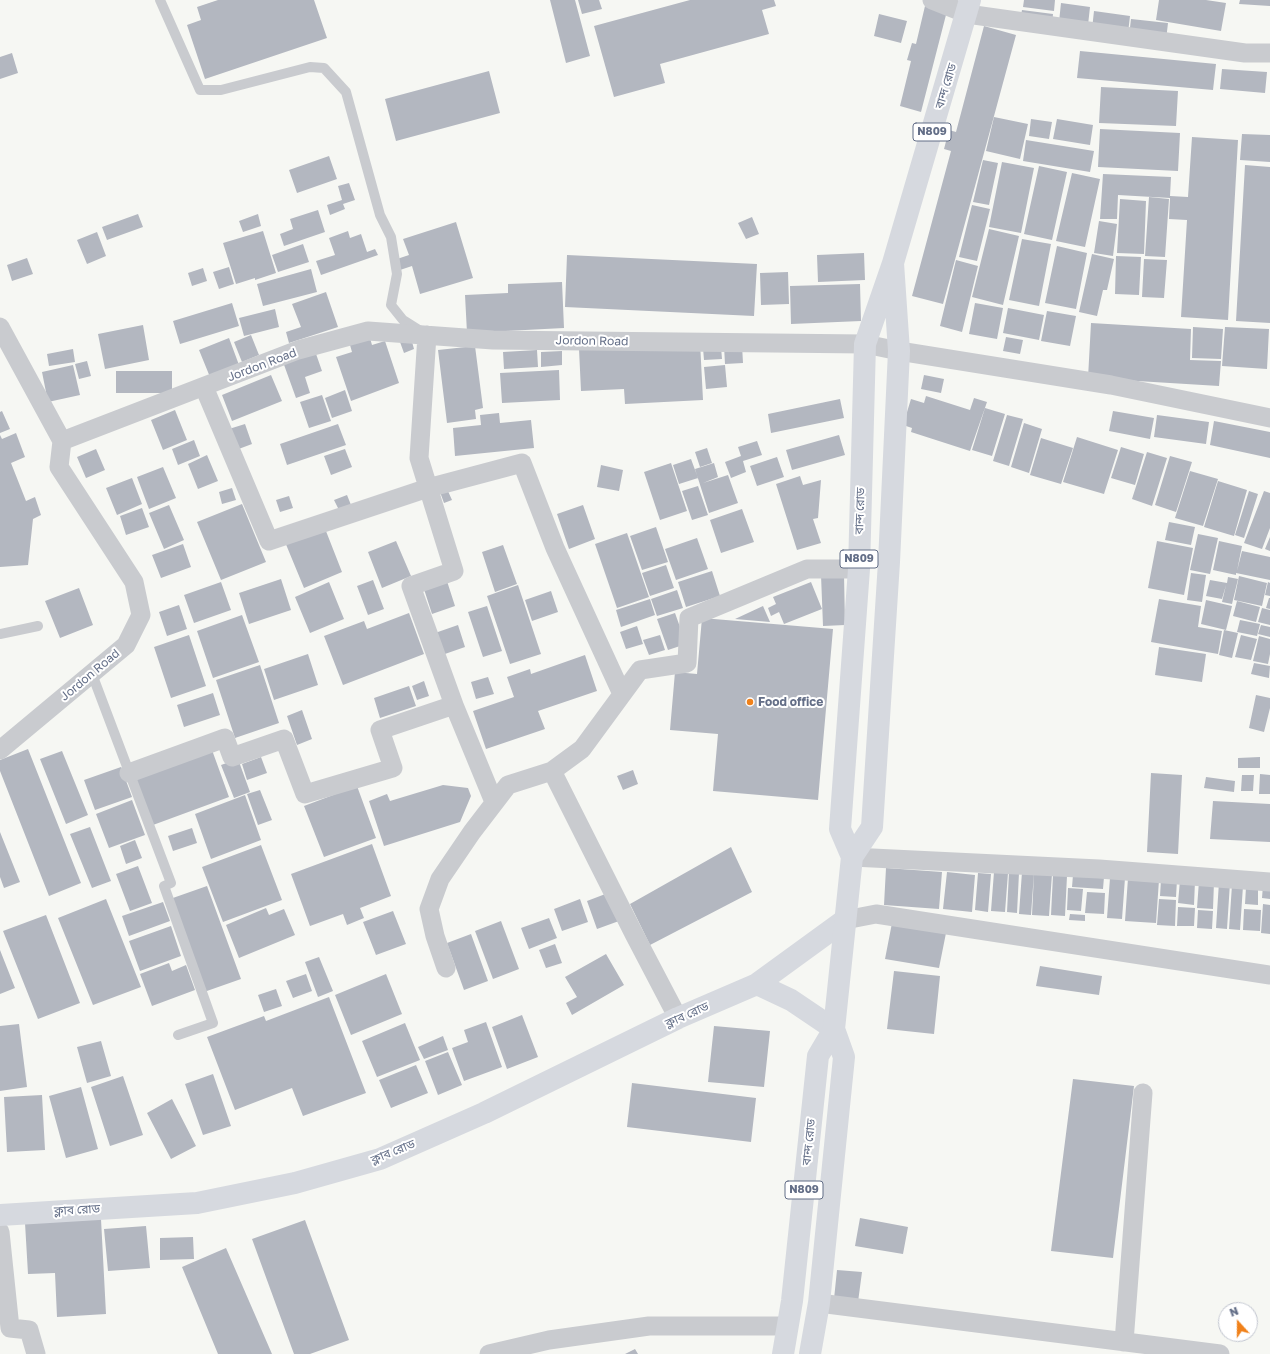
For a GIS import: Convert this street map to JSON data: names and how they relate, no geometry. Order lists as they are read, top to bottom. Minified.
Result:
{"streets":{"main road":["বান্দ রোড","N809","ক্লাব রোড"],"street":["Jordon Road"]},"crossings":[["বান্দ রোড","Jordon Road"],["বান্দ রোড","ক্লাব রোড"]],"places":["Food office"],"north":"top"}
